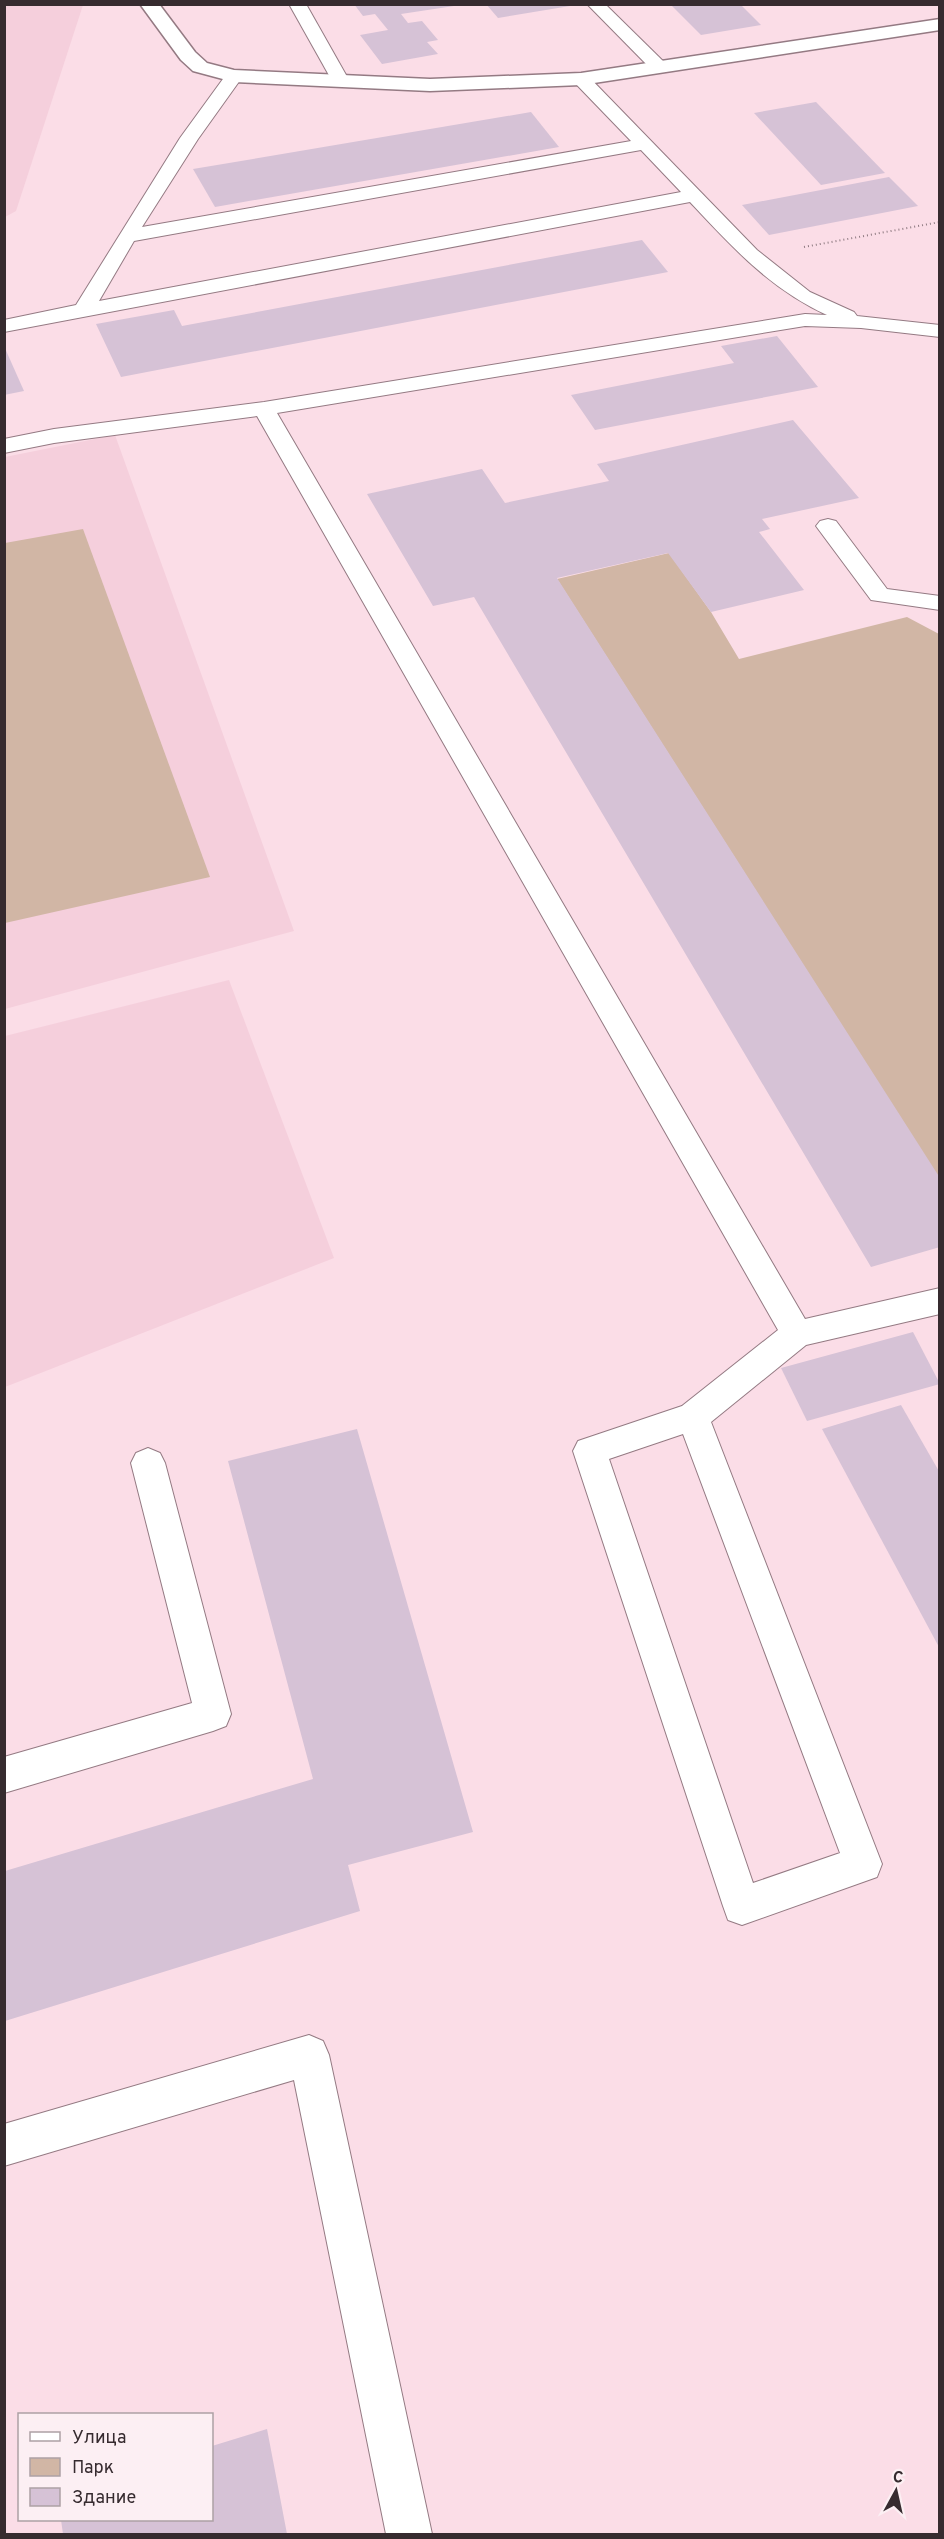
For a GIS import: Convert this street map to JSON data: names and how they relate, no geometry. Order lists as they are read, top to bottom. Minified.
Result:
{"legend":["Улица","Парк","Здание"],"north":"top"}
